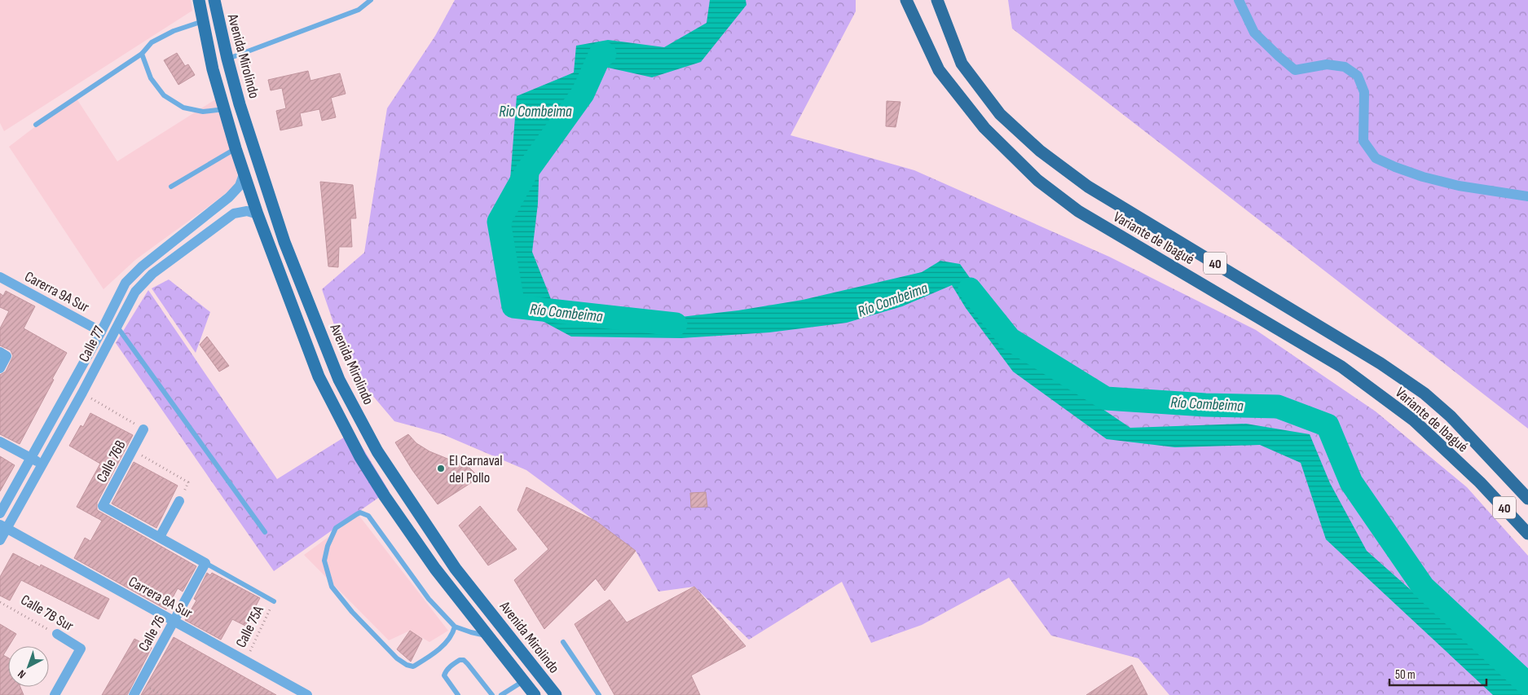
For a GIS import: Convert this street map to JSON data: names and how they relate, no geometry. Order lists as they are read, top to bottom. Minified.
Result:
{"streets":{"highway":["Variante de Ibagué","40"],"main road":["Avenida Mirolindo"],"street":["Carerra 9A Sur","Calle 77","Calle 76B","Carrera 8A Sur","Calle 7B Sur","Calle 76"],"path":["Calle 75A"]},"crossings":[["Carerra 9A Sur","Calle 77"],["Calle 77","Carrera 8A Sur"],["Carrera 8A Sur","Calle 75A"],["Carrera 8A Sur","Calle 76"]],"water":["Rio Combeima","Río Combeima"],"places":["El Carnaval del Pollo"],"scale_bar":"50 m","north":"bottom left"}
